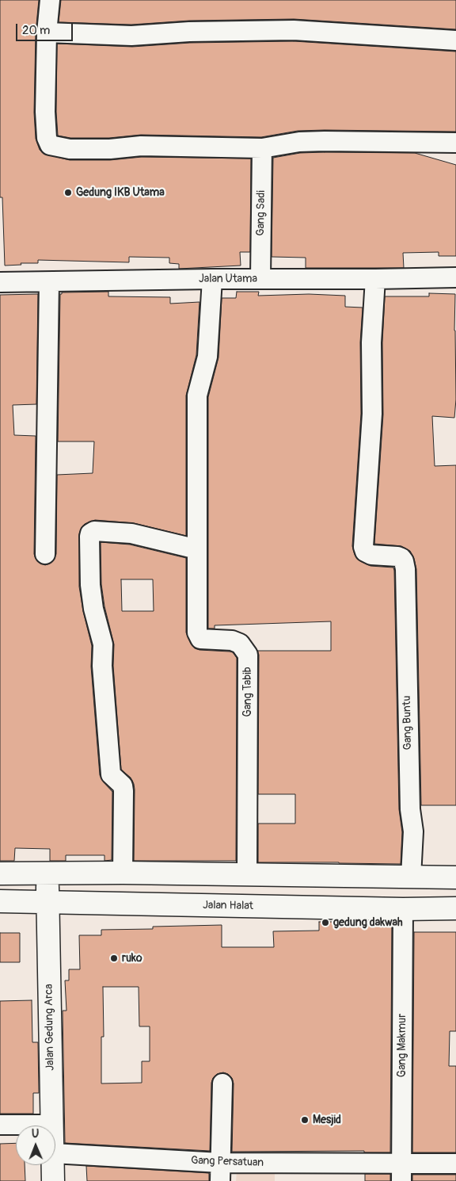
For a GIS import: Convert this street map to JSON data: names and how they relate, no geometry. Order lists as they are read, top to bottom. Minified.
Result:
{"streets":{"main road":["Jalan Halat","Jalan Gedung Arca"],"street":["Gang Sadi","Jalan Utama","Gang Tabib","Gang Buntu","Gang Makmur","Gang Persatuan"]},"crossings":[["Gang Sadi","Jalan Utama"],["Jalan Utama","Gang Buntu"],["Jalan Halat","Jalan Gedung Arca"],["Jalan Halat","Gang Makmur"],["Gang Makmur","Gang Persatuan"]],"places":["Gedung IKB Utama","gedung dakwah","ruko","Mesjid"],"scale_bar":"20 m","north":"top"}
